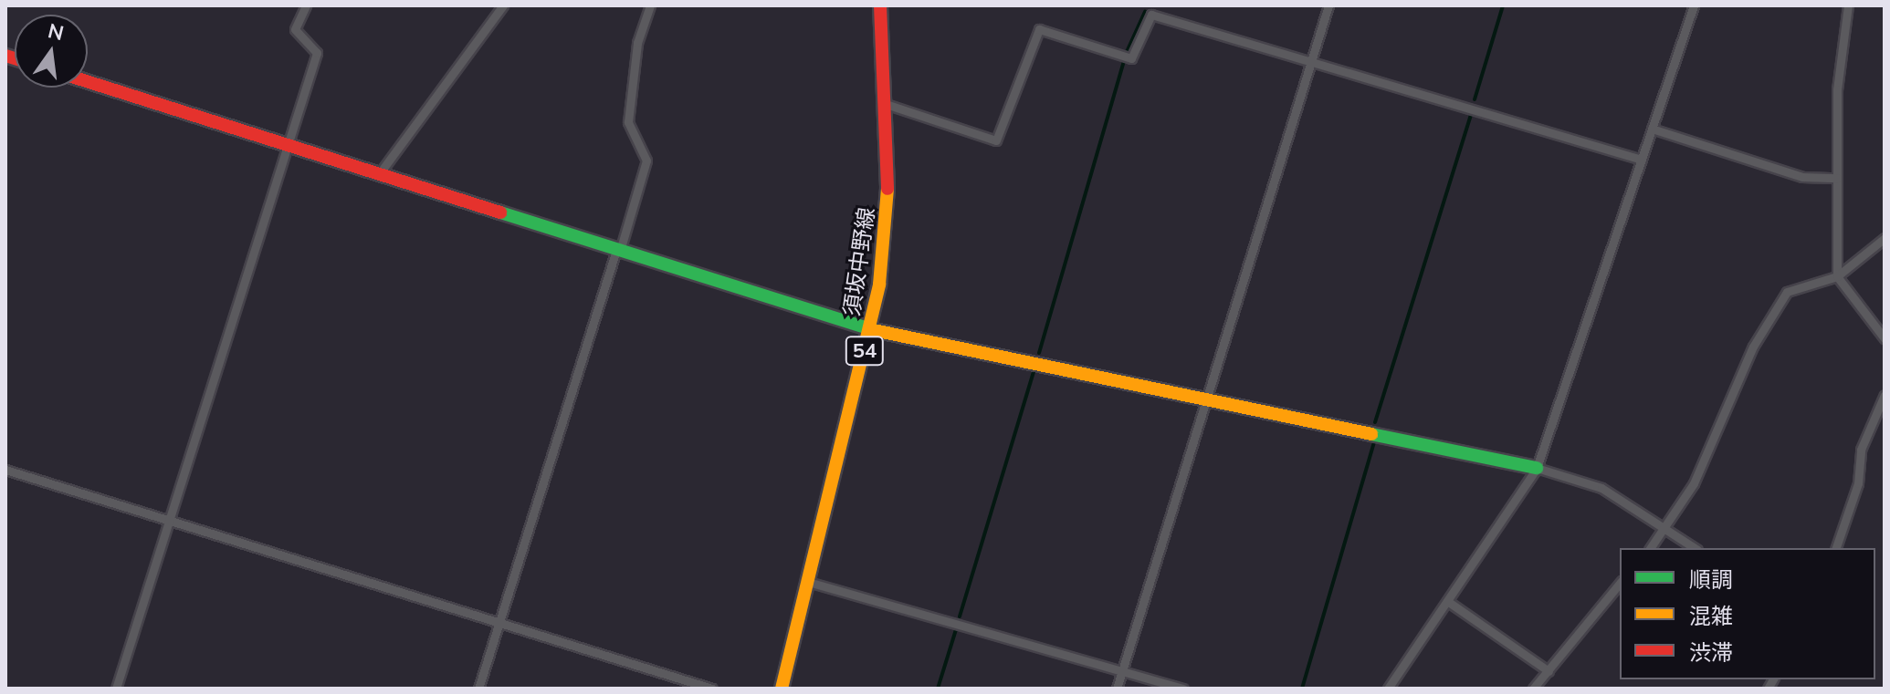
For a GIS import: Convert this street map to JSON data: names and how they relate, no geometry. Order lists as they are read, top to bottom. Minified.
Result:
{"streets":{"street":["須坂中野線","54"]},"legend":["順調","混雑","渋滞"],"north":"top"}
